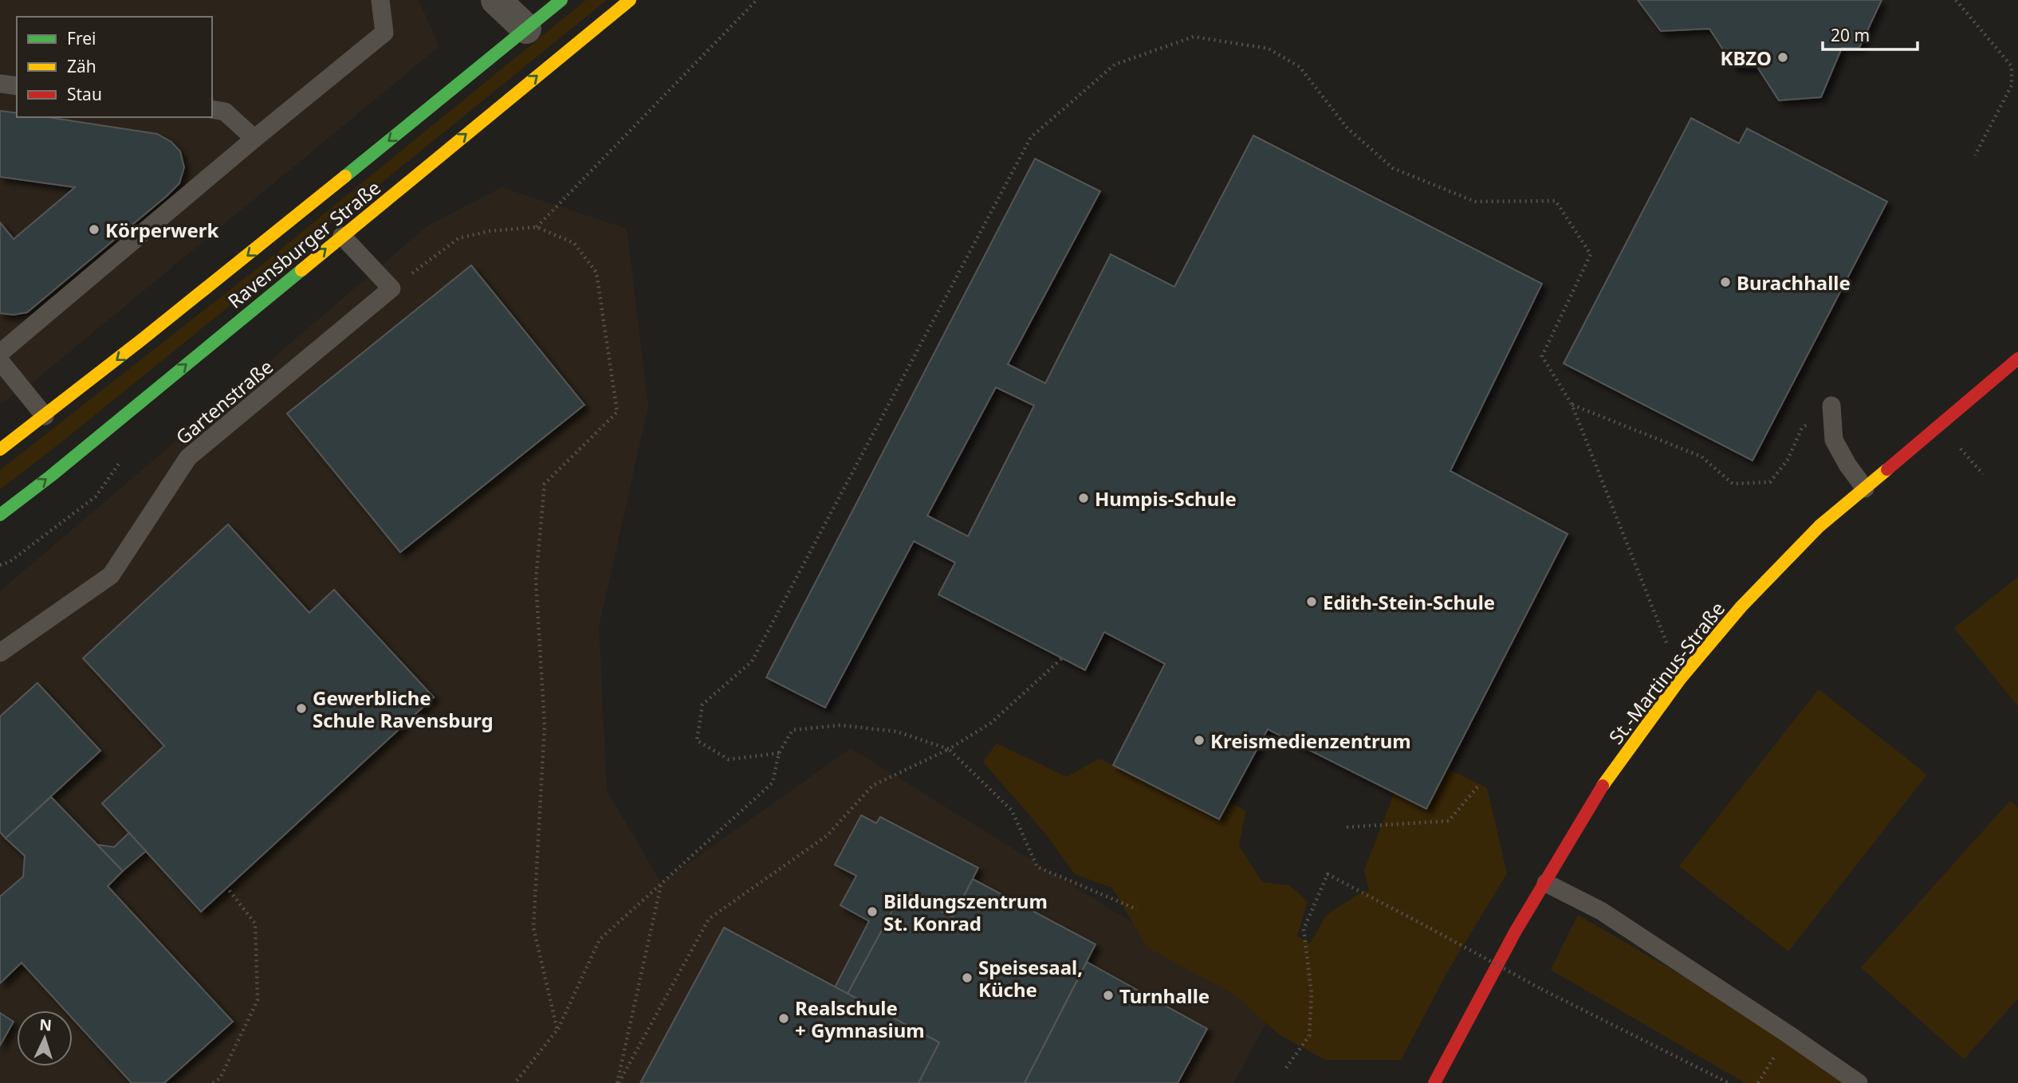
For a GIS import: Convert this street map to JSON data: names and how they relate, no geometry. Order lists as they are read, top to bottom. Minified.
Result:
{"streets":{"main road":["Ravensburger Straße","St.-Martinus-Straße"],"lane":["Gartenstraße"]},"places":["KBZO","Körperwerk","Burachhalle","Humpis-Schule","Edith-Stein-Schule","Gewerbliche Schule Ravensburg","Kreismedienzentrum","Bildungszentrum St. Konrad","Speisesaal, Küche","Turnhalle","Realschule + Gymnasium"],"legend":["Frei","Zäh","Stau"],"scale_bar":"20 m","north":"top"}
